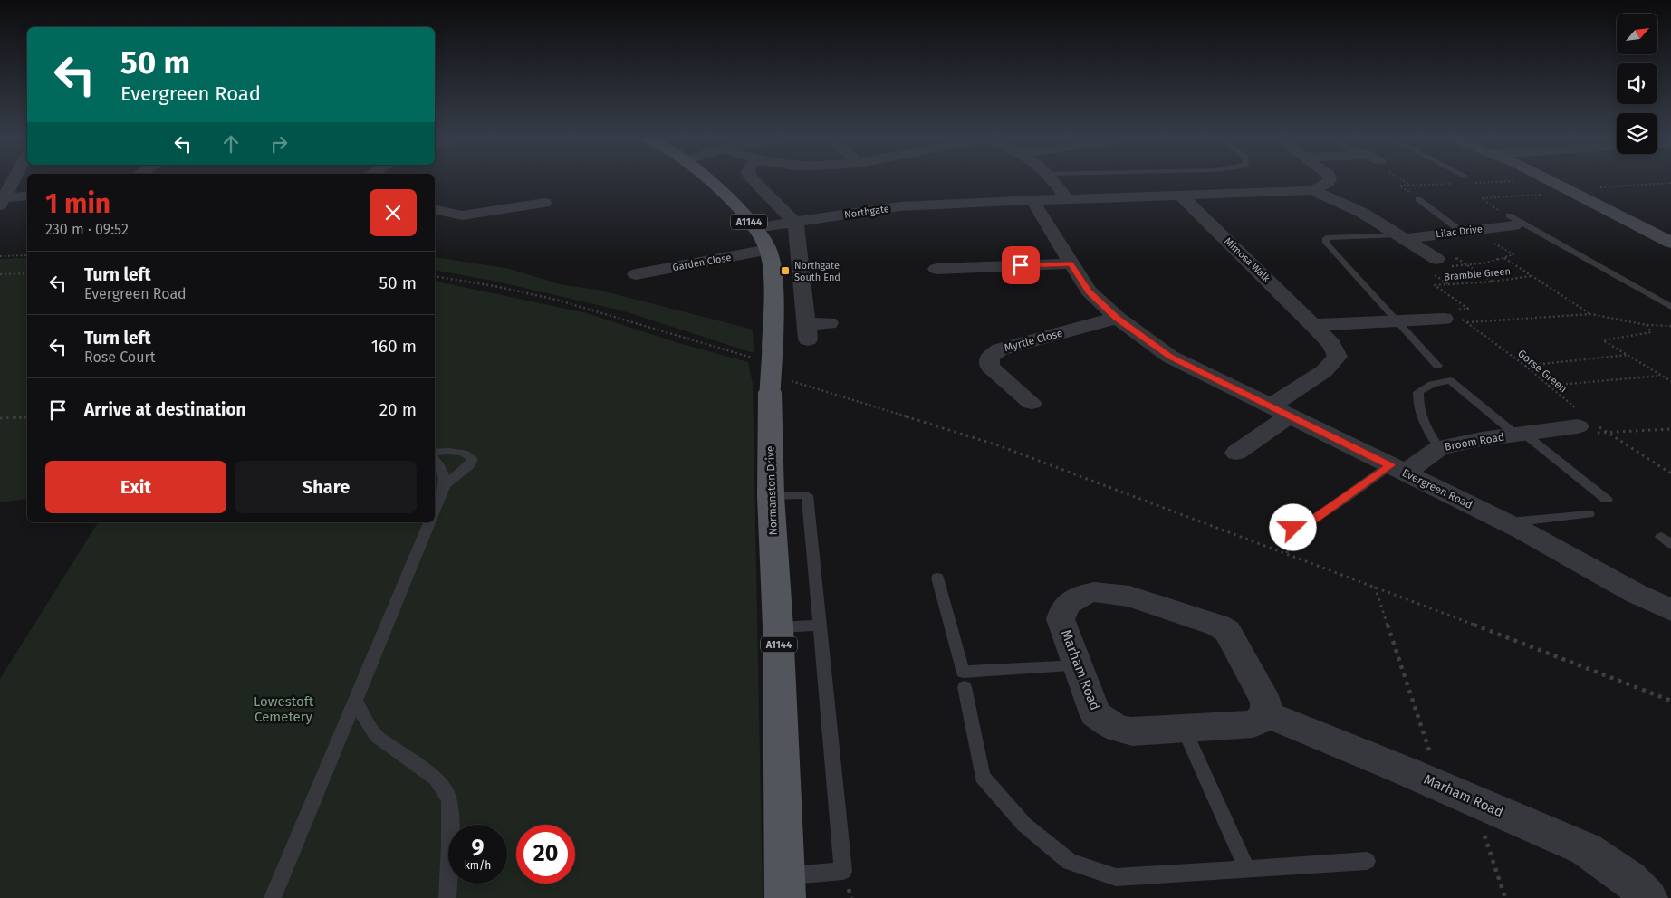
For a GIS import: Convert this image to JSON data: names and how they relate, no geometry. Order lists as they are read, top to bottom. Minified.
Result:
{"streets":{"main road":["A1144","Normanston Drive"],"street":["Northgate","Lilac Drive","Mimosa Walk","Garden Close","Myrtle Close","Broom Road","Evergreen Road","Marham Road"],"path":["Bramble Green","Gorse Green"]},"crossings":[["Northgate","Lilac Drive"],["Northgate","Mimosa Walk"],["Northgate","Evergreen Road"],["Northgate","Normanston Drive"],["Mimosa Walk","Evergreen Road"],["Garden Close","Normanston Drive"],["Myrtle Close","Evergreen Road"],["Gorse Green","Broom Road"],["Broom Road","Evergreen Road"]],"parks":["Lowestoft Cemetery"],"places":{"transit":["Northgate South End"]},"north":"top right","page":{"turn":["50 m","Evergreen Road"],"heading":["1 min","230 m · 09:52"],"list":[{"name":"Turn left","note":"Evergreen Road","value":"50 m"},{"name":"Turn left","note":"Rose Court","value":"160 m"},{"name":"Arrive at destination","value":"20 m"}],"buttons":["Exit","Share"],"speed":"9 km/h","limit":"20"}}
